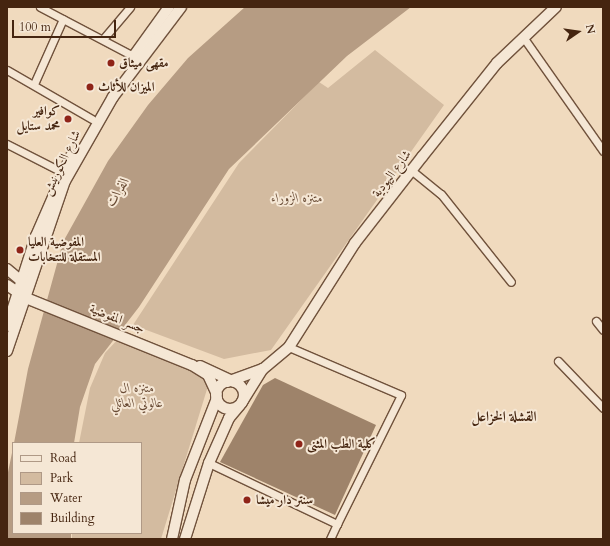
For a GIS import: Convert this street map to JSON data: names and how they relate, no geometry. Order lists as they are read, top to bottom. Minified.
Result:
{"streets":{"street":["شارع الكورنيش","شارع اليهودية","جسر المفوضية"]},"crossings":[["شارع الكورنيش","جسر المفوضية"]],"districts":["القشلة الخزاعل"],"water":["الفرات"],"parks":["متنزه الزوراء","متنزه ال عالوتي العائلي"],"places":["مقهى ميثاق","الميزان للأثاث","كوافير محمد ستايل","المفوضية العليا المستقلة للنتخابات","كلية الطب المثنى","سنتر دار ميشا"],"legend":["Road","Park","Water","Building"],"scale_bar":"100 m","north":"right"}
